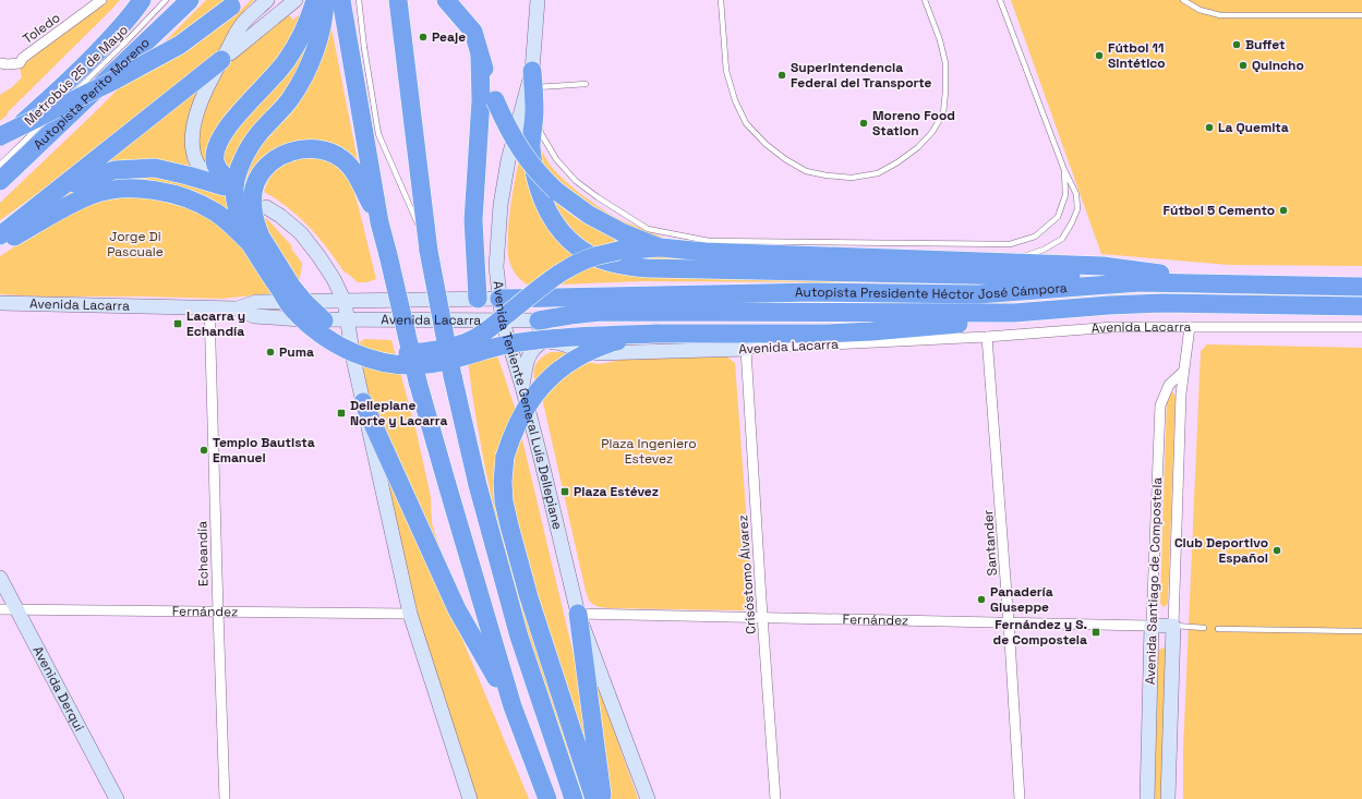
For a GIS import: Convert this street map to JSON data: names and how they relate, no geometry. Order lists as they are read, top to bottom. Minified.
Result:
{"streets":{"highway":["Autopista Perito Moreno","Autopista Presidente Héctor José Cámpora"],"street":["Toledo","Avenida Lacarra","Avenida Teniente General Luís Dellepiane","Santander","Echeandía","Crisóstomo Álvarez","Avenida Santiago de Compostela","Fernández","Avenida Derqui"],"lane":["Metrobús 25 de Mayo"]},"crossings":[["Autopista Presidente Héctor José Cámpora","Avenida Lacarra"],["Autopista Presidente Héctor José Cámpora","Avenida Teniente General Luís Dellepiane"],["Avenida Lacarra","Avenida Teniente General Luís Dellepiane"],["Avenida Lacarra","Santander"],["Avenida Lacarra","Echeandía"],["Avenida Lacarra","Crisóstomo Álvarez"],["Avenida Lacarra","Avenida Santiago de Compostela"],["Avenida Teniente General Luís Dellepiane","Fernández"],["Santander","Fernández"],["Echeandía","Fernández"],["Crisóstomo Álvarez","Fernández"],["Avenida Santiago de Compostela","Fernández"],["Fernández","Avenida Derqui"]],"parks":["Jorge Di Pascuale","Plaza Ingeniero Estevez"],"places":{"other":["Peaje","Buffet","Fútbol 11 Sintético","Quincho","Superintendencia Federal del Transporte","Moreno Food Station","La Quemita","Fútbol 5 Cemento","Puma","Templo Bautista Emanuel","Club Deportivo Español","Panadería Giuseppe"],"transit":["Lacarra y Echandía","Dellepiane Norte y Lacarra","Plaza Estévez","Fernández y S. de Compostela"]}}
